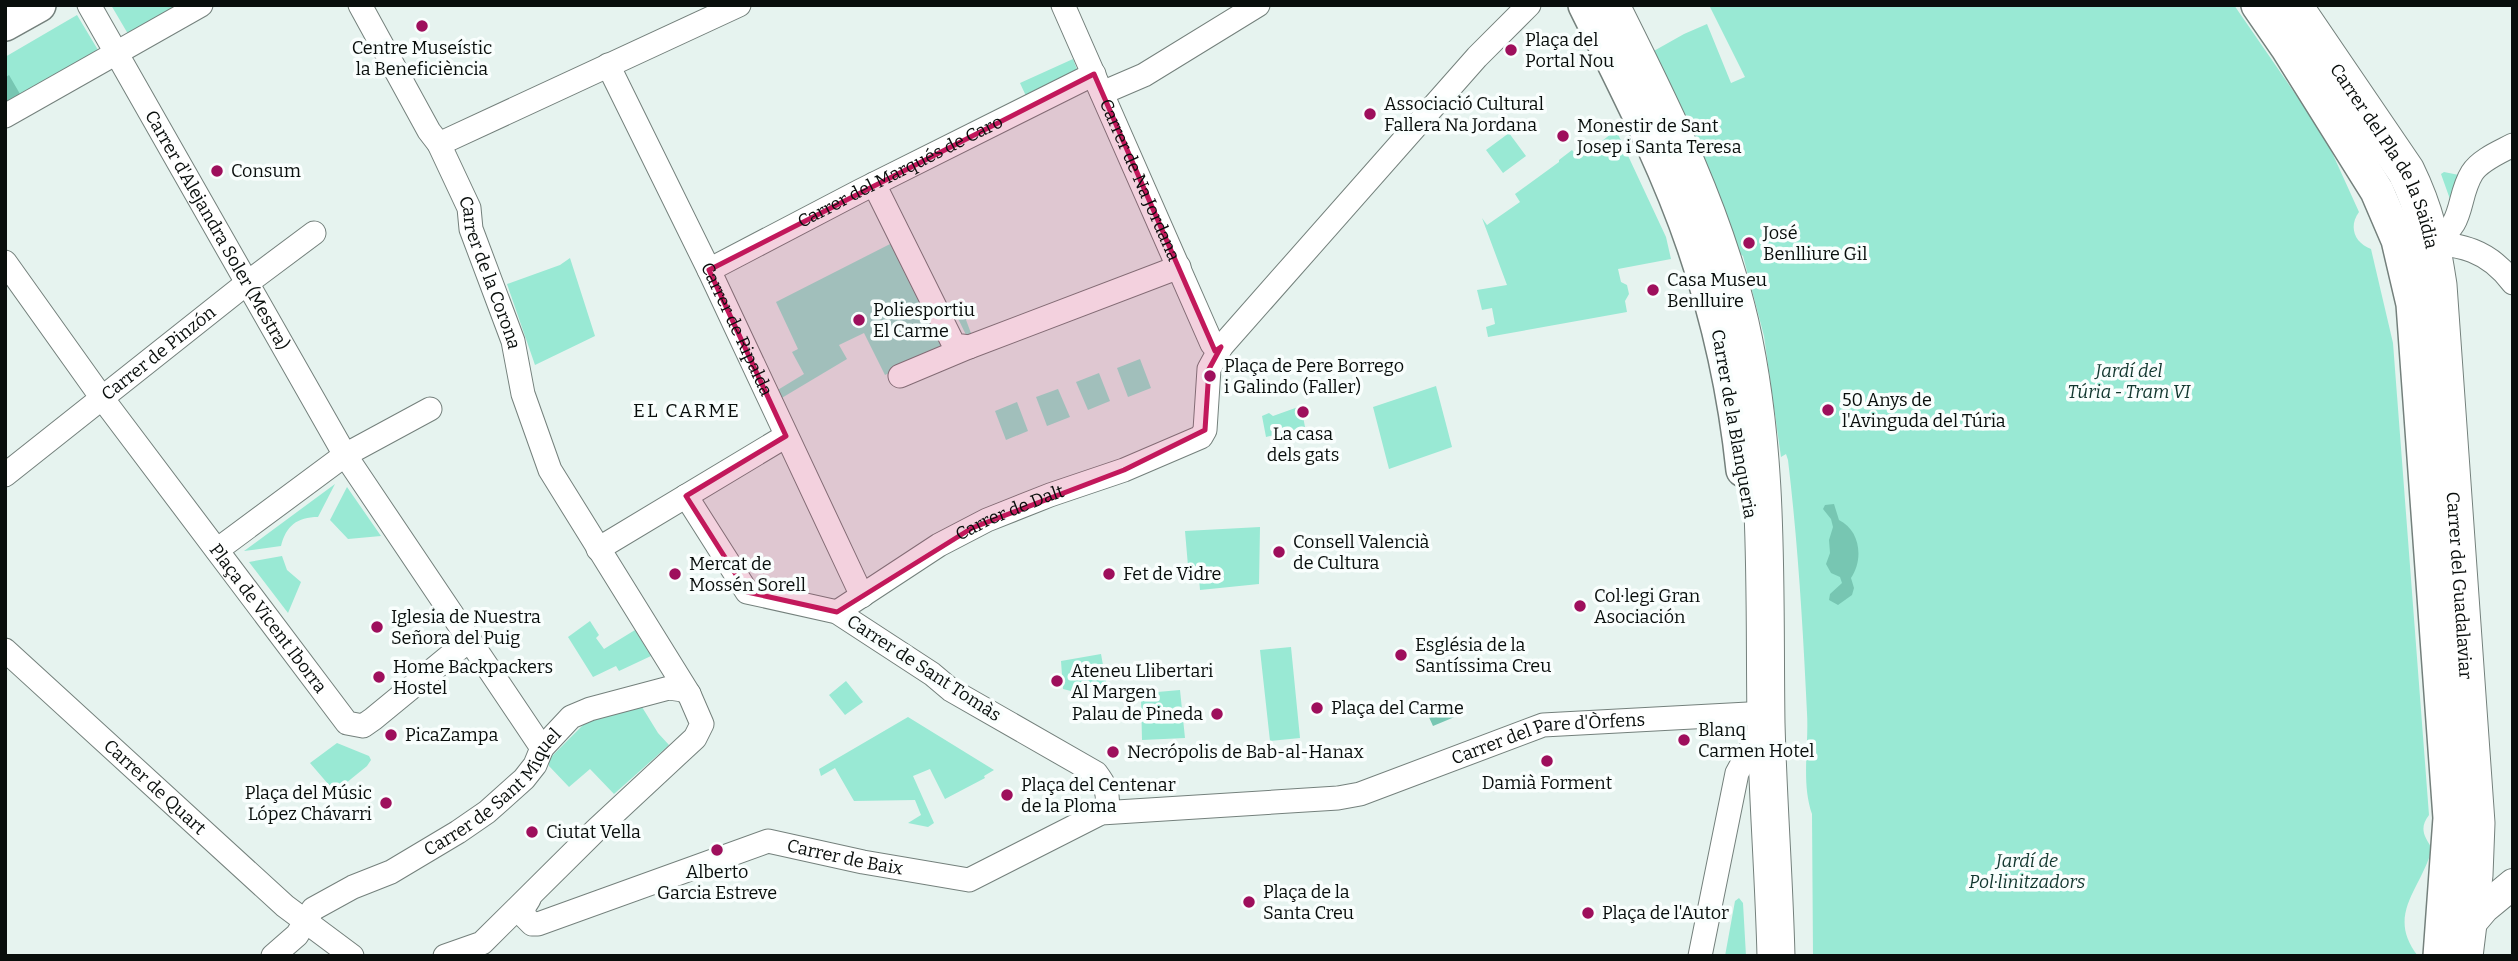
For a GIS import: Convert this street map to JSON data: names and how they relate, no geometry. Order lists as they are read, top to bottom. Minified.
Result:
{"streets":{"main road":["Carrer del Pla de la Saïdia","Carrer de la Blanqueria","Carrer del Guadalaviar"],"street":["Carrer del Marqués de Caro","Carrer de Na Jordana","Carrer d'Alejandra Soler (Mestra)","Carrer de la Corona","Carrer de Ripalda","Carrer de Pinzón","Carrer de Dalt","Plaça de Vicent Iborra","Carrer de Sant Tomàs","Carrer del Pare d'Òrfens","Carrer de Quart","Carrer de Sant Miquel","Carrer de Baix"]},"crossings":[["Carrer del Pla de la Saïdia","Carrer del Guadalaviar"],["Carrer del Marqués de Caro","Carrer de Na Jordana"],["Carrer del Marqués de Caro","Carrer de Ripalda"],["Carrer de Na Jordana","Carrer de Dalt"],["Carrer d'Alejandra Soler (Mestra)","Carrer de Pinzón"],["Carrer d'Alejandra Soler (Mestra)","Plaça de Vicent Iborra"],["Carrer de la Corona","Carrer de Sant Miquel"],["Carrer de la Corona","Carrer de Baix"],["Carrer de Ripalda","Carrer de Dalt"],["Carrer de la Blanqueria","Carrer del Pare d'Òrfens"],["Carrer de Dalt","Carrer de Sant Tomàs"],["Carrer de Sant Tomàs","Carrer del Pare d'Òrfens"],["Carrer de Sant Tomàs","Carrer de Baix"],["Carrer del Pare d'Òrfens","Carrer de Baix"],["Carrer de Quart","Carrer de Sant Miquel"]],"districts":["EL CARME"],"parks":["Jardí del Túria - Tram VI","Jardí de Pol·linitzadors"],"places":["Centre Museístic la Beneficiència","Plaça del Portal Nou","Associació Cultural Fallera Na Jordana","Monestir de Sant Josep i Santa Teresa","Consum","José Benlliure Gil","Casa Museu Benlluire","Poliesportiu El Carme","Plaça de Pere Borrego i Galindo (Faller)","50 Anys de l'Avinguda del Túria","La casa dels gats","Consell Valencià de Cultura","Mercat de Mossén Sorell","Fet de Vidre","Col·legi Gran Asociación","Iglesia de Nuestra Señora del Puig","Església de la Santíssima Creu","Home Backpackers Hostel","Ateneu Llibertari Al Margen","Plaça del Carme","Palau de Pineda","PicaZampa","Blanq Carmen Hotel","Necrópolis de Bab-al-Hanax","Damià Forment","Plaça del Centenar de la Ploma","Plaça del Músic López Chávarri","Ciutat Vella","Alberto Garcia Estreve","Plaça de la Santa Creu","Plaça de l'Autor"]}
